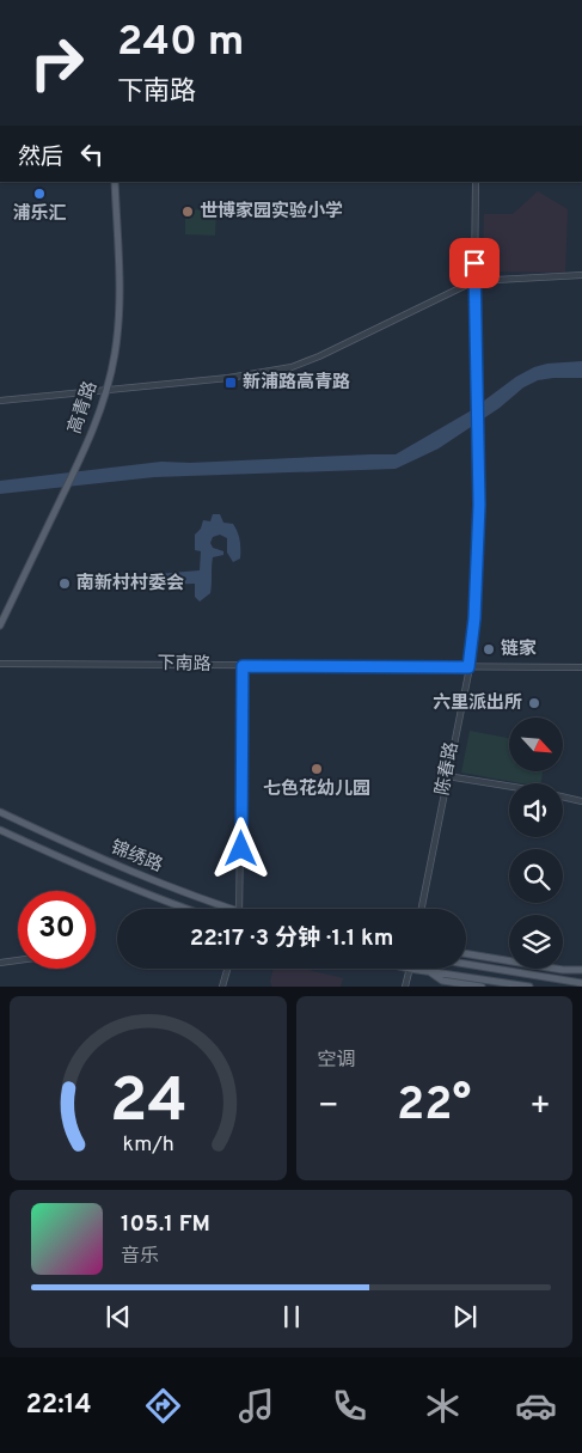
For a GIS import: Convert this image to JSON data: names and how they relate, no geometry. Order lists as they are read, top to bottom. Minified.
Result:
{"streets":{"main road":["高青路","锦绣路"],"street":["下南路","陈春路"]},"crossings":[["下南路","陈春路"]],"places":{"other":["浦乐汇","世博家园实验小学","南新村村委会","链家","六里派出所","七色花幼儿园"],"transit":["新浦路高青路"]},"north":"bottom right","page":{"turn":["240 m","下南路"],"then":"然后","limit":"30","trip":"22:17 · 3 分钟 · 1.1 km","tile":"空调","heat":["−","22°","+"],"song":["105.1 FM","音乐"],"tabs":"22:14","gauge":["24","km/h"]}}
